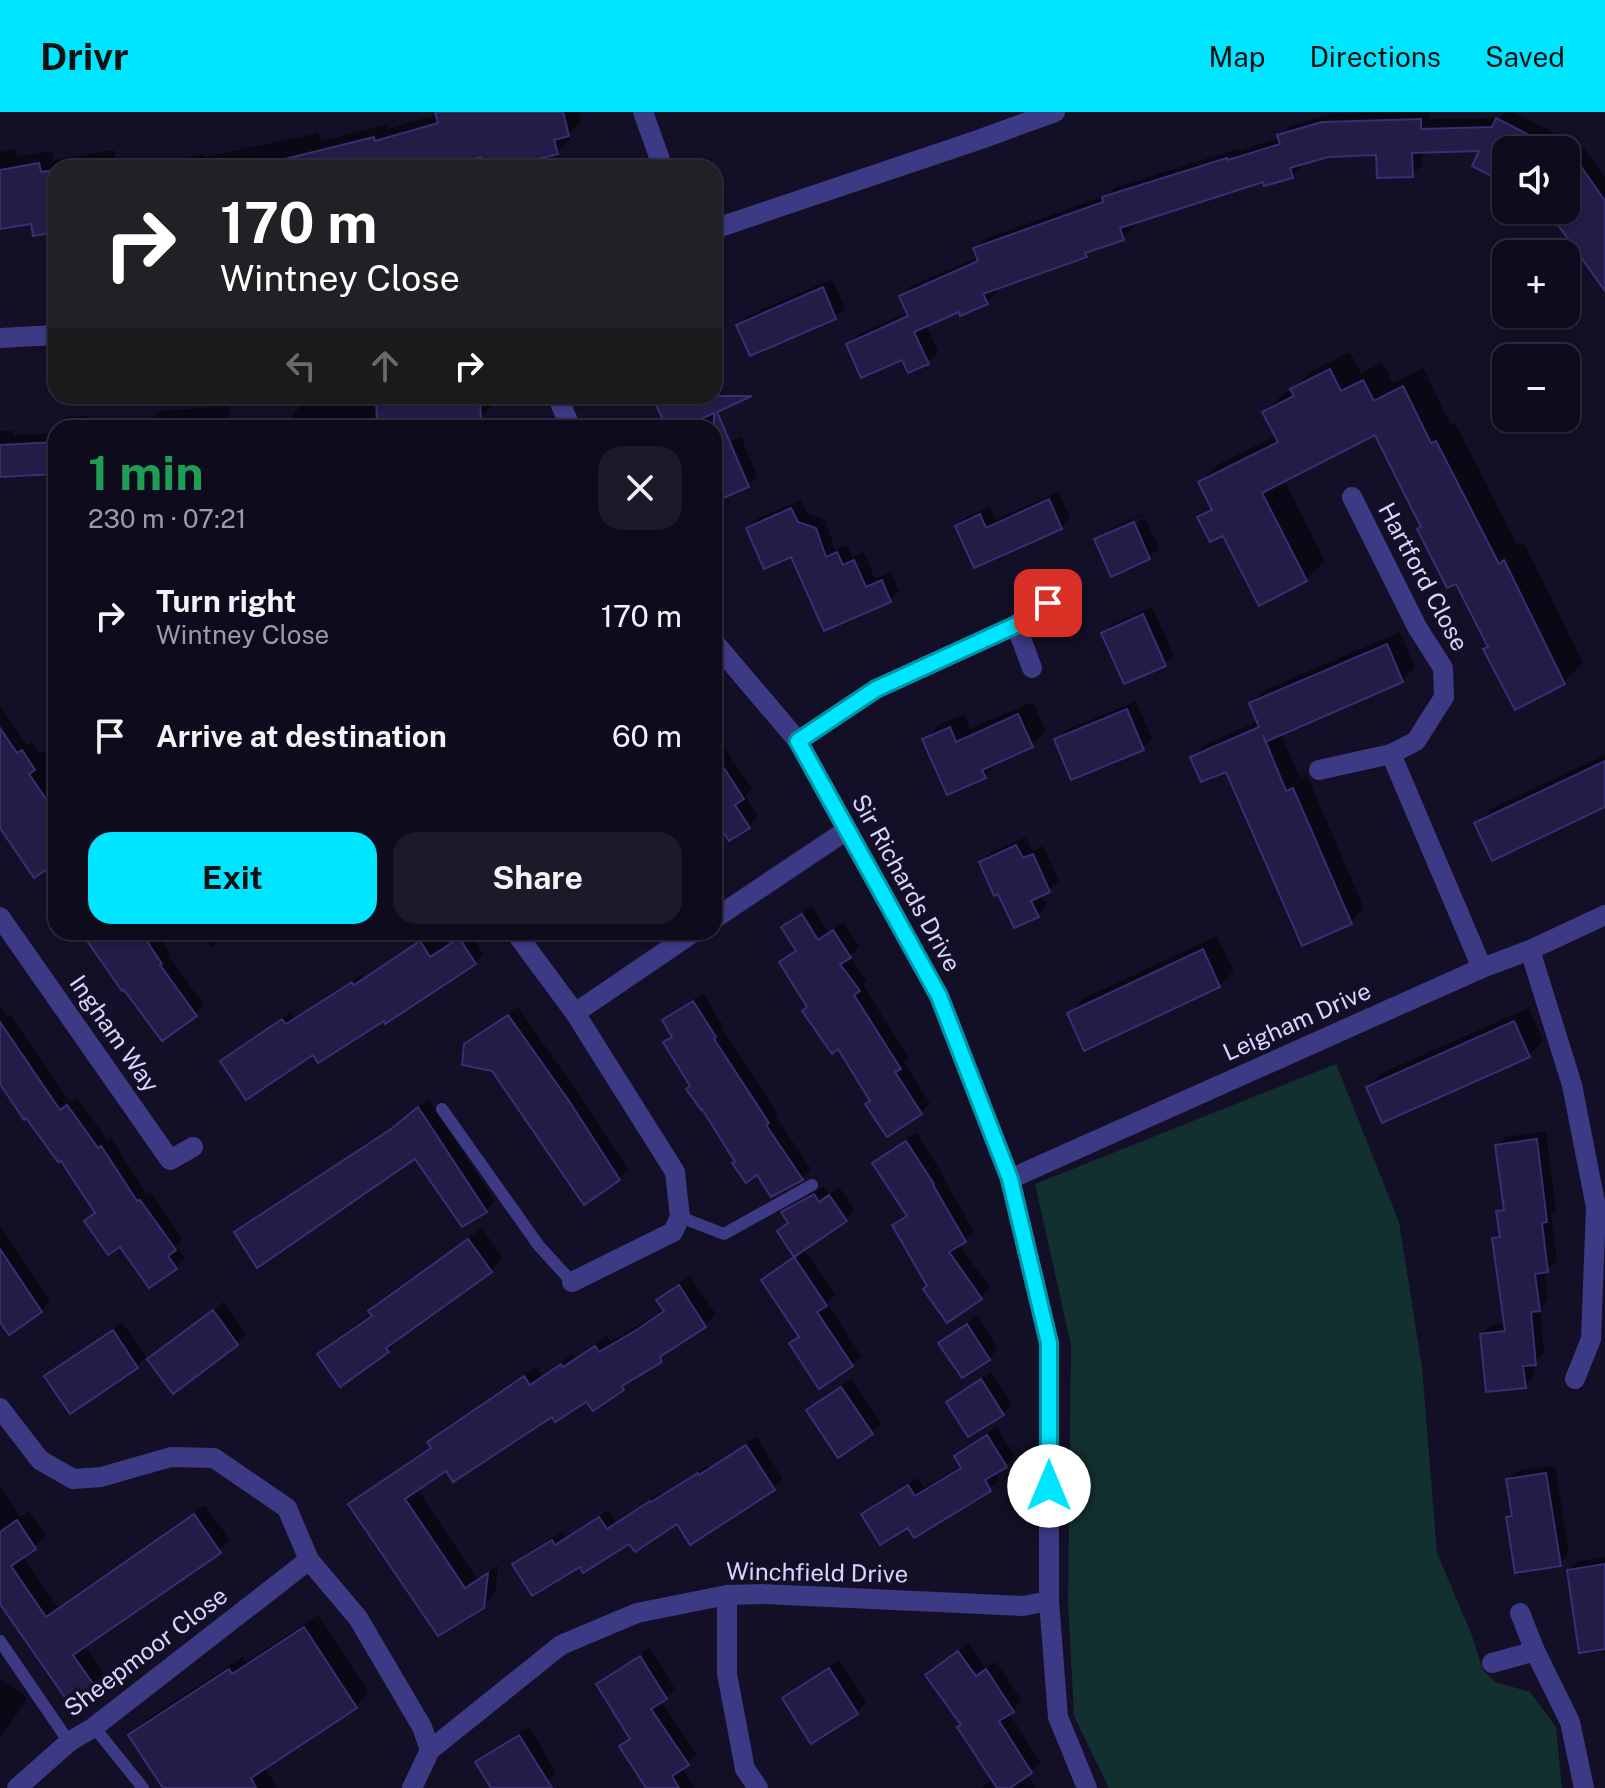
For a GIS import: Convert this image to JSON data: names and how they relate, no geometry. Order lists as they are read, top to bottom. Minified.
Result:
{"streets":{"street":["Hartford Close","Sir Richards Drive","Leigham Drive","Ingham Way","Winchfield Drive","Sheepmoor Close"]},"crossings":[["Sir Richards Drive","Leigham Drive"],["Sir Richards Drive","Winchfield Drive"]],"page":{"header":"Drivr","nav":["Map","Directions","Saved"],"map_buttons":["+","−"],"turn":["170 m","Wintney Close"],"heading":["1 min","230 m · 07:21"],"list":[{"name":"Turn right","note":"Wintney Close","value":"170 m"},{"name":"Arrive at destination","value":"60 m"}],"buttons":["Exit","Share"]}}
